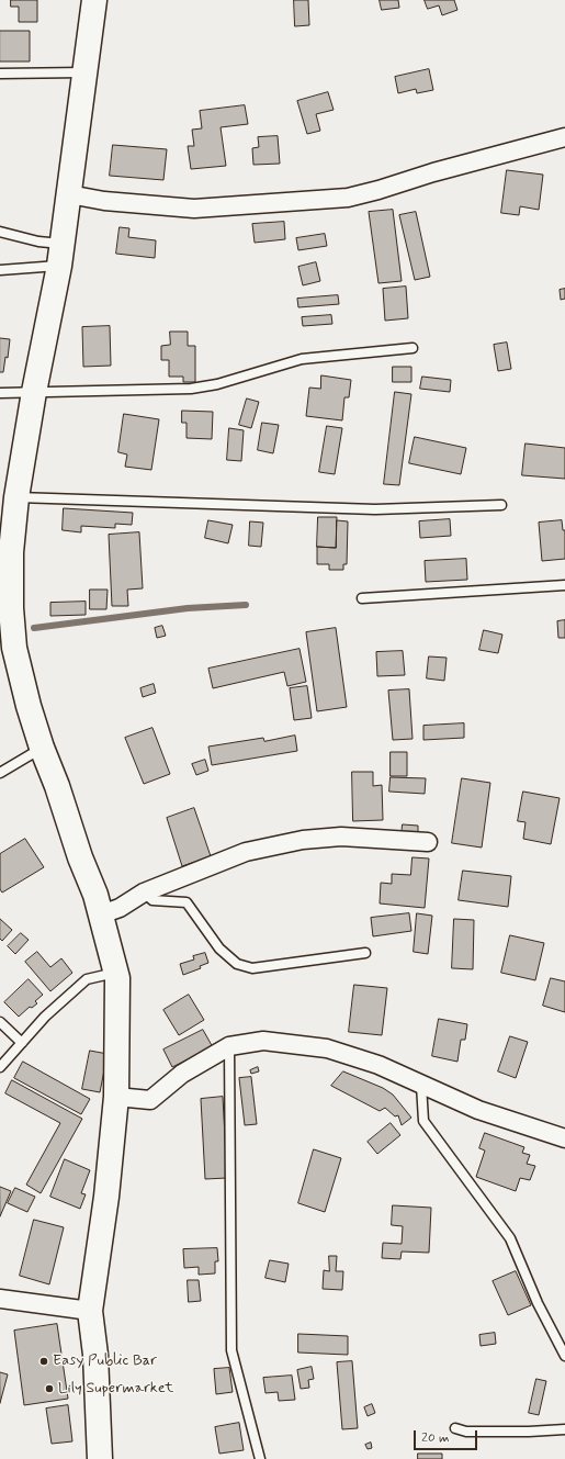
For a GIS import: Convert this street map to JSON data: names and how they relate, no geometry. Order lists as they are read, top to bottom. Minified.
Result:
{"places":["Easy Public Bar","Lily Supermarket"],"scale_bar":"20 m"}
